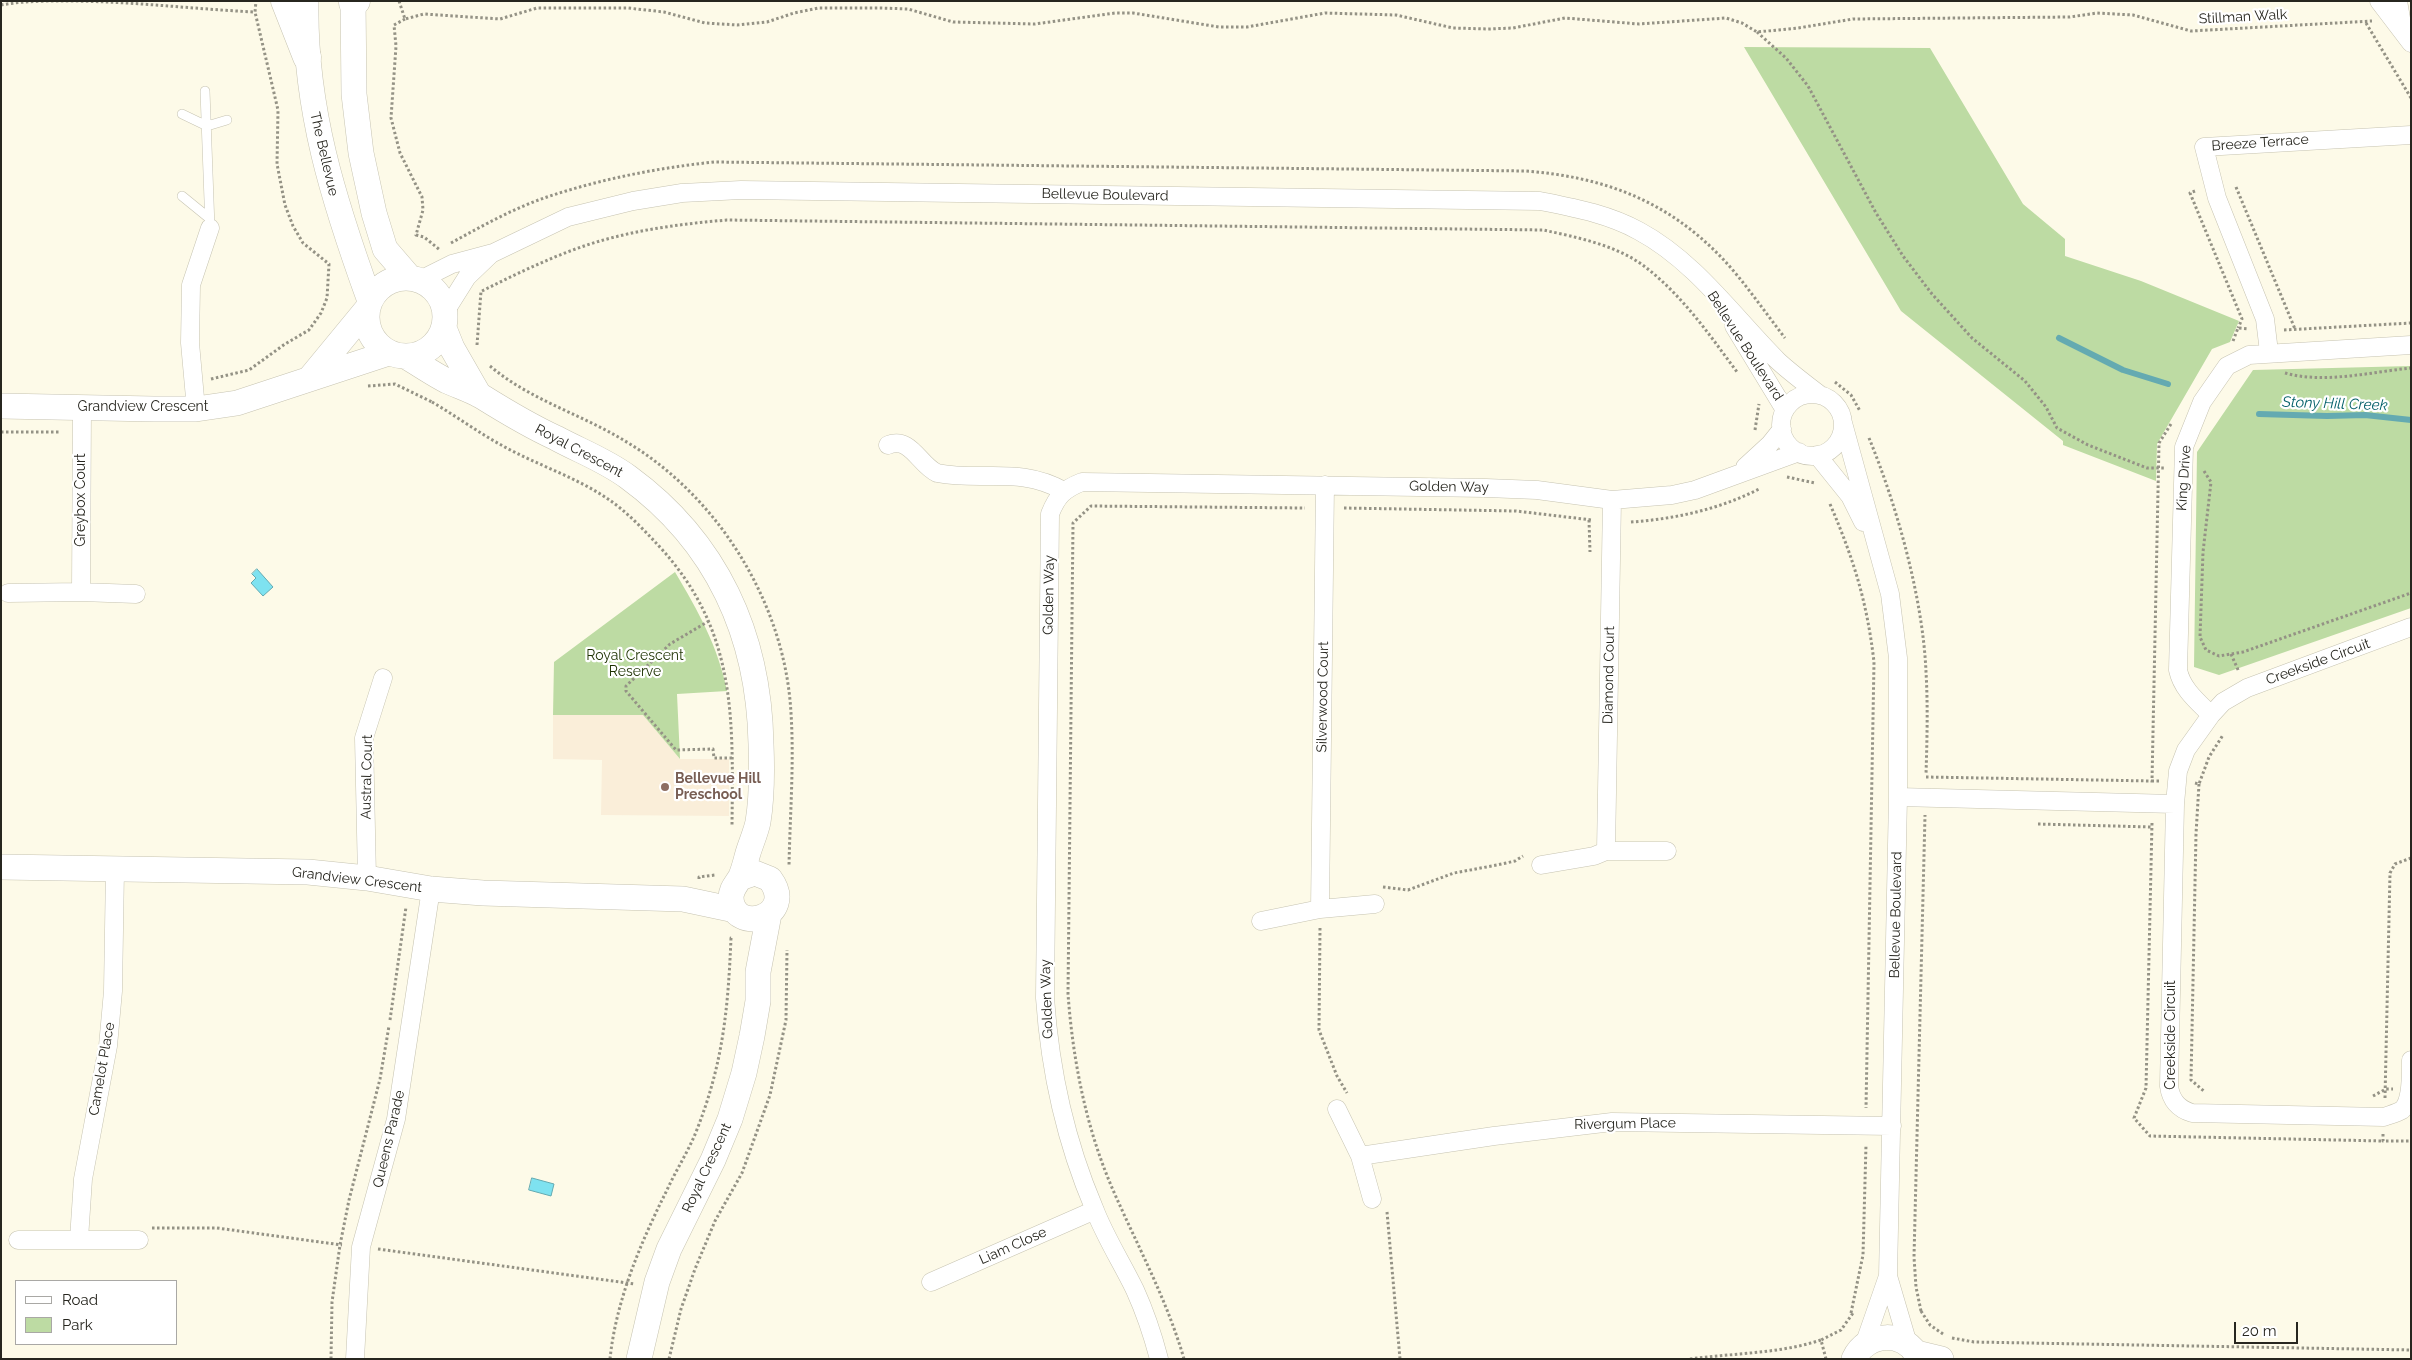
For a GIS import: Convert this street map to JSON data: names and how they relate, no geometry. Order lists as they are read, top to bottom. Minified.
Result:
{"streets":{"street":["Breeze Terrace","The Bellevue","Bellevue Boulevard","Grandview Crescent","Royal Crescent","King Drive","Golden Way","Greybox Court","Creekside Circuit","Diamond Court","Silverwood Court","Austral Court","Camelot Place","Rivergum Place","Queens Parade","Liam Close"],"path":["Stillman Walk"]},"crossings":[["Breeze Terrace","King Drive"],["The Bellevue","Bellevue Boulevard"],["The Bellevue","Grandview Crescent"],["The Bellevue","Royal Crescent"],["Bellevue Boulevard","Grandview Crescent"],["Bellevue Boulevard","Royal Crescent"],["Bellevue Boulevard","Golden Way"],["Bellevue Boulevard","Rivergum Place"],["Grandview Crescent","Royal Crescent"],["Grandview Crescent","Greybox Court"],["Grandview Crescent","Austral Court"],["Grandview Crescent","Camelot Place"],["Grandview Crescent","Queens Parade"],["King Drive","Creekside Circuit"],["Golden Way","Diamond Court"],["Golden Way","Silverwood Court"],["Golden Way","Liam Close"]],"water":["Stony Hill Creek"],"parks":["Royal Crescent Reserve"],"places":["Bellevue Hill Preschool"],"legend":["Road","Park"],"scale_bar":"20 m"}
